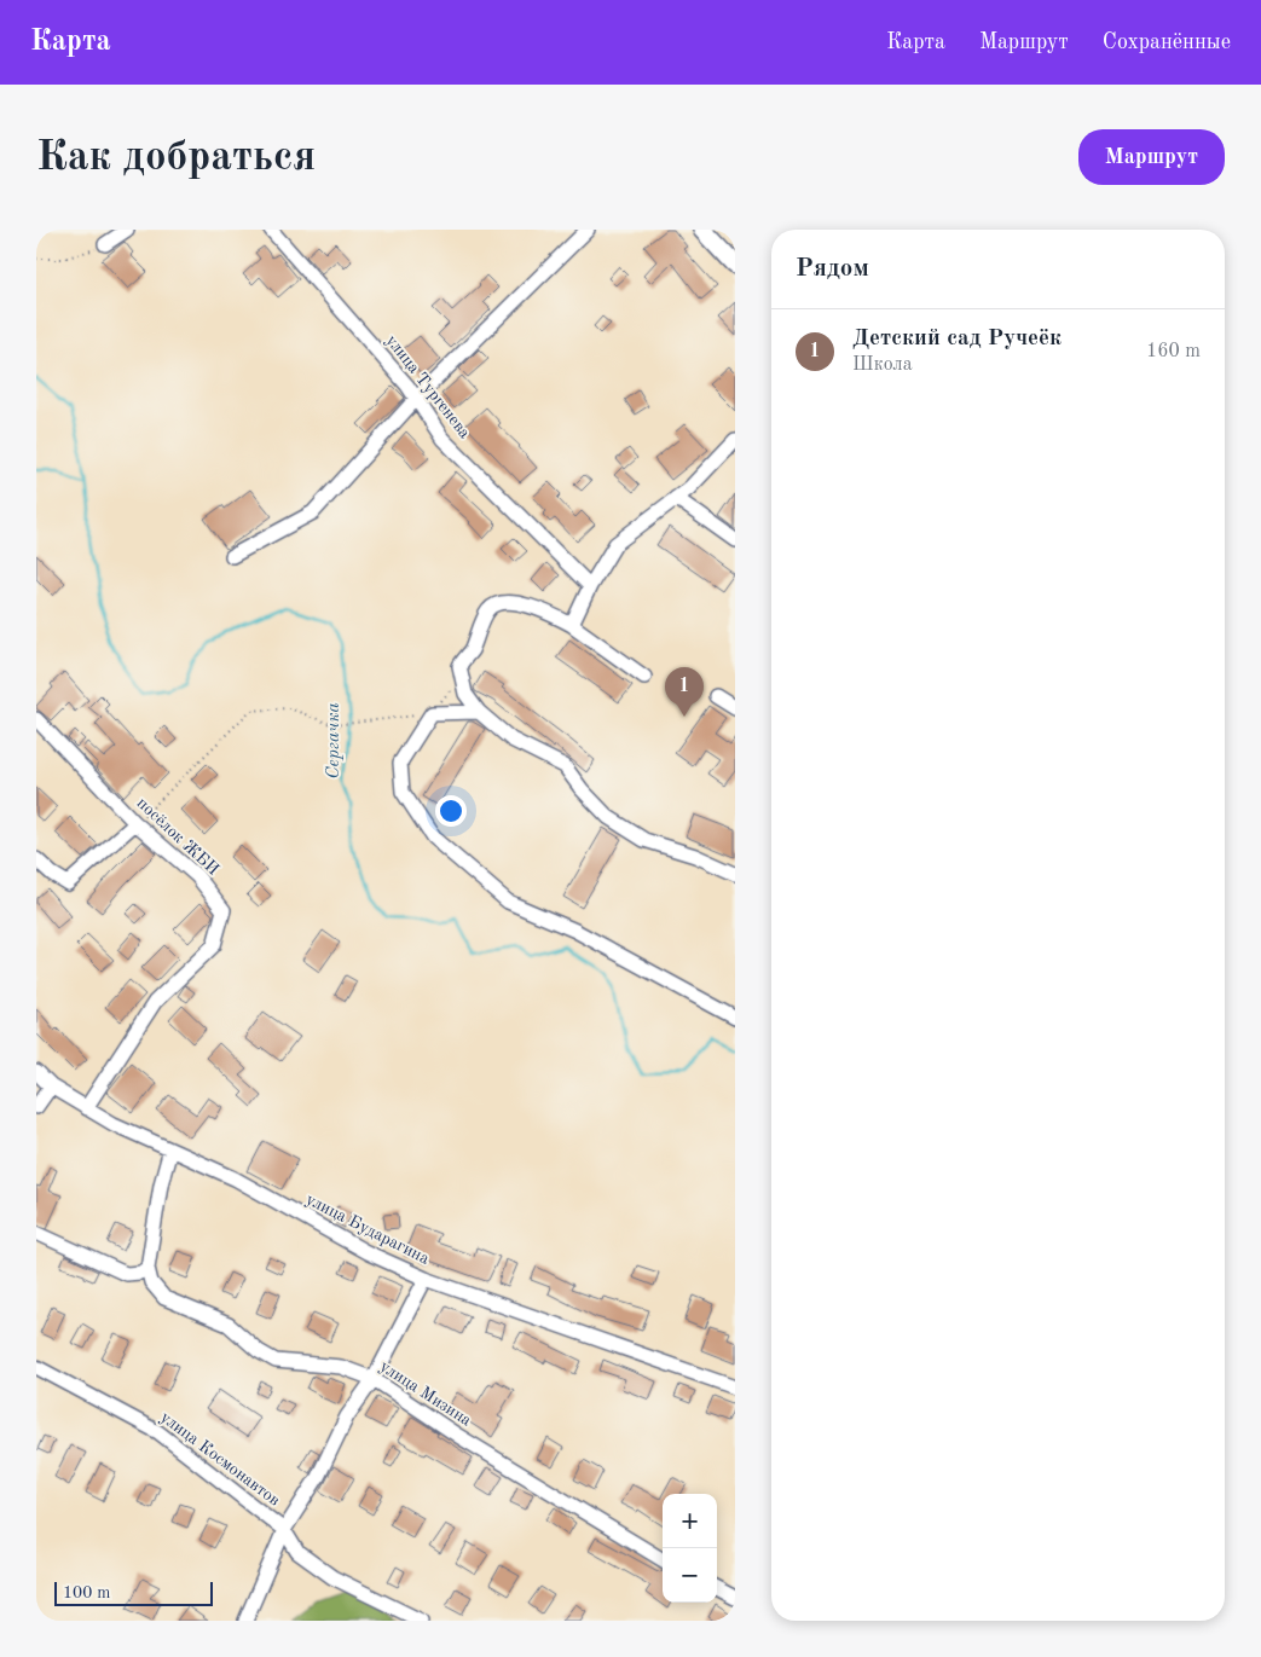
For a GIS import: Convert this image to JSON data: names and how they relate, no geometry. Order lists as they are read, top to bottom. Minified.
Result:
{"streets":{"street":["улица Тургенева","посёлок ЖБИ","улица Бударагина","улица Мизина","улица Космонавтов"]},"crossings":[["посёлок ЖБИ","улица Бударагина"]],"water":["Сергачка"],"scale_bar":"100 m","page":{"header":"Карта","nav":["Карта","Маршрут","Сохранённые"],"buttons":"Маршрут","title":"Как добраться","heading":"Рядом","list":[{"mark":"1","name":"Детский сад Ручеёк","note":"Школа","value":"160 m"}],"pins":"1","map_buttons":["+","−"],"scale":"100 m"}}
